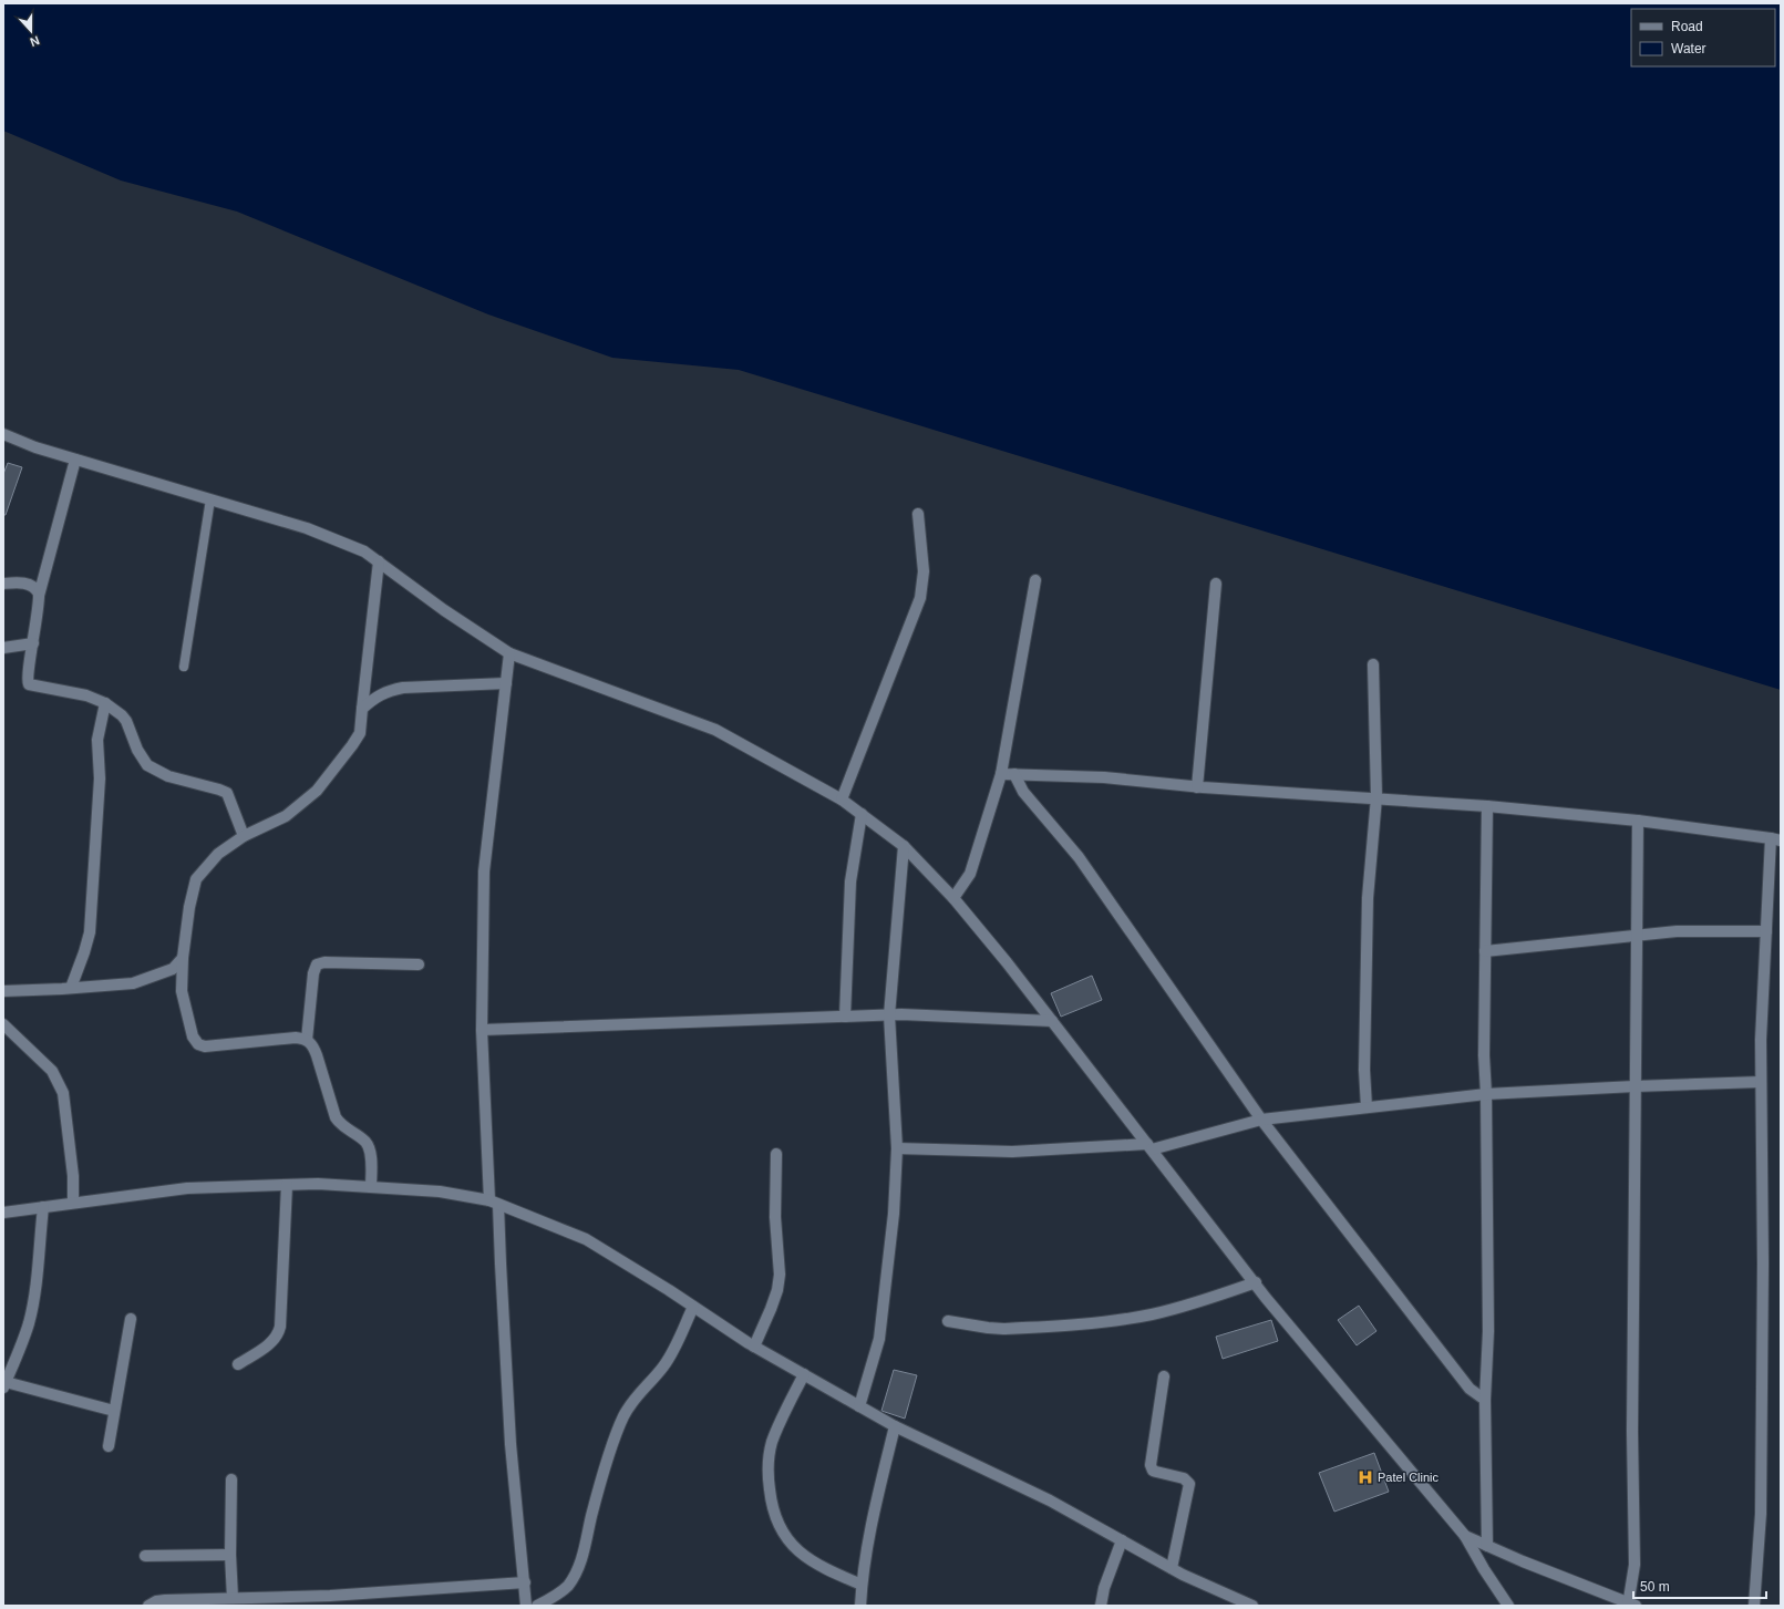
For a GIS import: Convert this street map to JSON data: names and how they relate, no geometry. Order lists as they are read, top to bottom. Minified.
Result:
{"places":{"hospital":["Patel Clinic"]},"legend":["Road","Water"],"scale_bar":"50 m","north":"bottom"}
